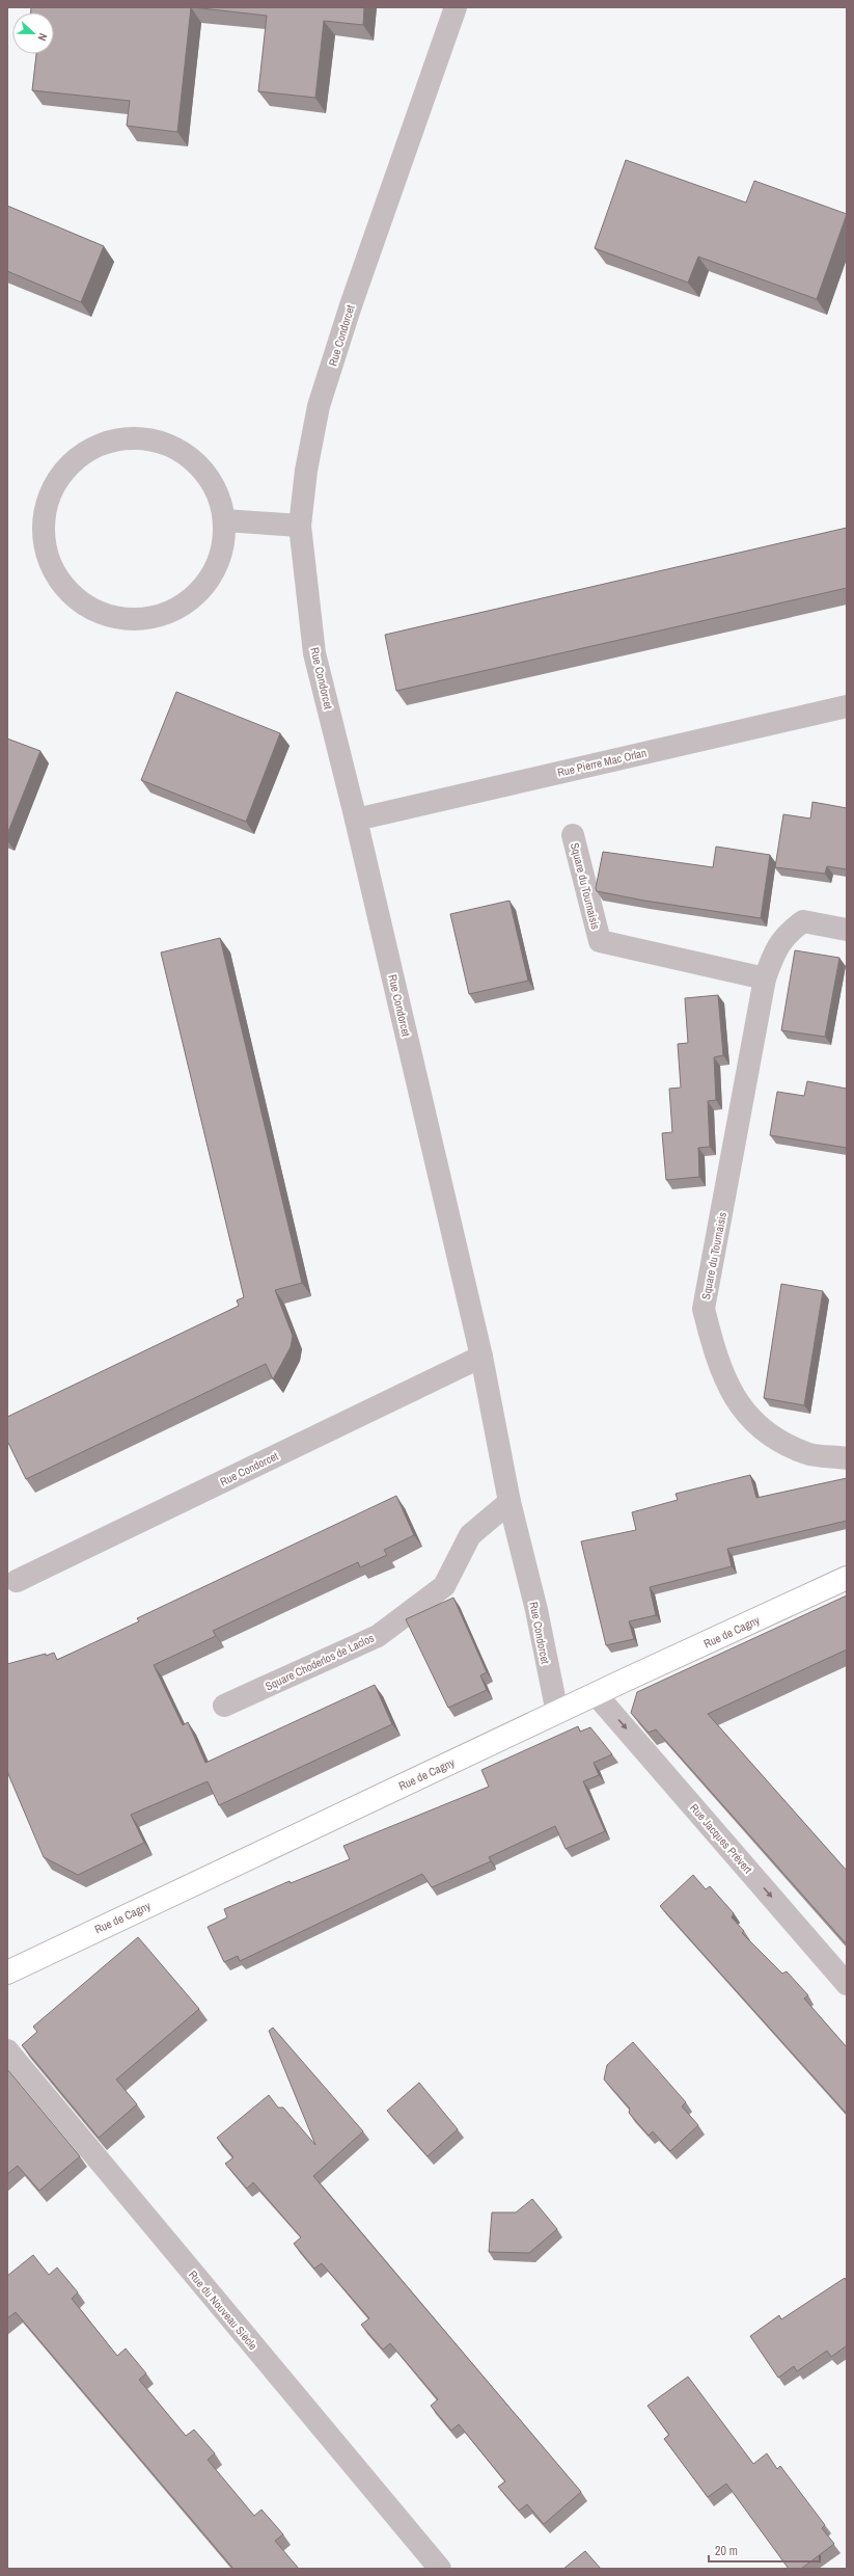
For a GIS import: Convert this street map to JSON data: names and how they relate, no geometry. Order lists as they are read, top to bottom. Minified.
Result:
{"streets":{"main road":["Rue de Cagny"],"street":["Rue Condorcet","Rue Pierre Mac Orlan","Square du Tournaisis","Square Choderlos de Laclos","Rue Jacques Prévert","Rue du Nouveau Siècle"]},"crossings":[["Rue Condorcet","Rue Pierre Mac Orlan"],["Rue Condorcet","Rue de Cagny"],["Rue Condorcet","Square Choderlos de Laclos"],["Rue de Cagny","Rue Jacques Prévert"]],"one_way":["Rue Jacques Prévert"],"scale_bar":"20 m","north":"right"}
